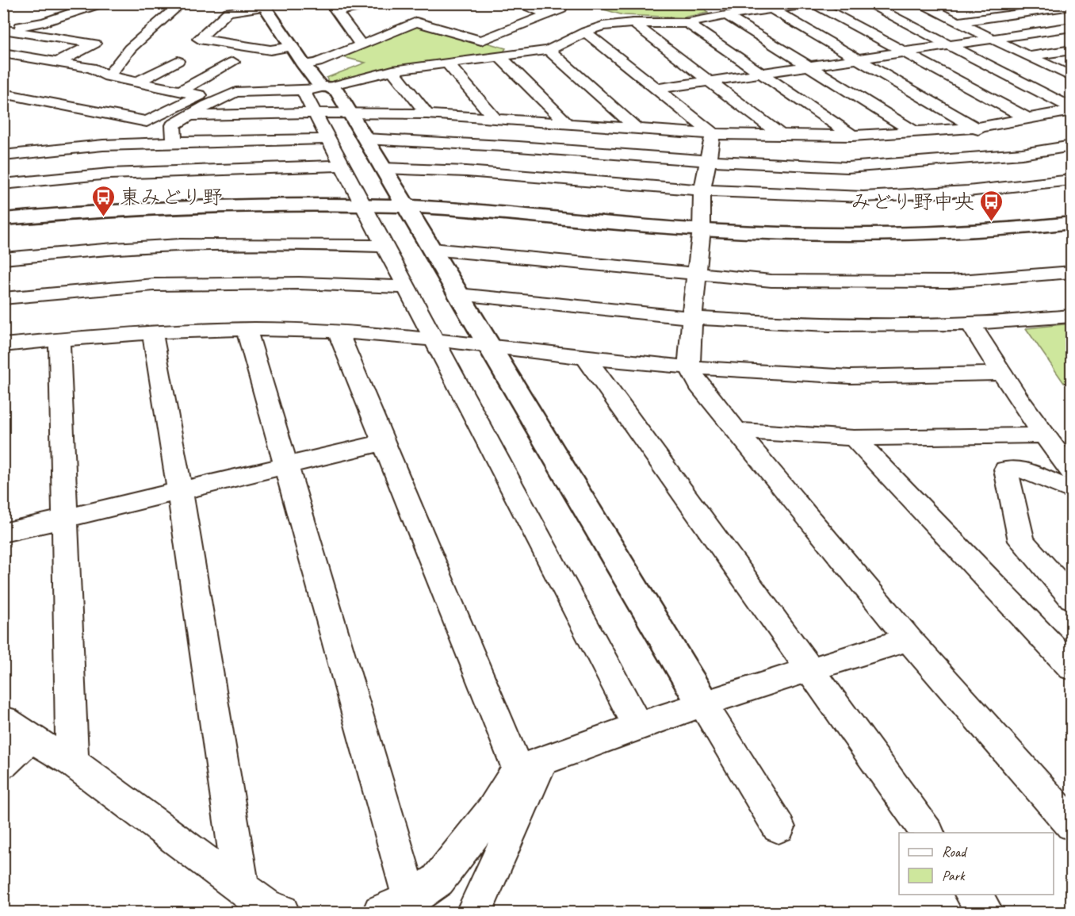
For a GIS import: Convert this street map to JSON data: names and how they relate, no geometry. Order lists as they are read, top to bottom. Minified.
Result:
{"places":{"bus stop":["東みどり野","みどり野中央"]},"legend":["Road","Park"]}
